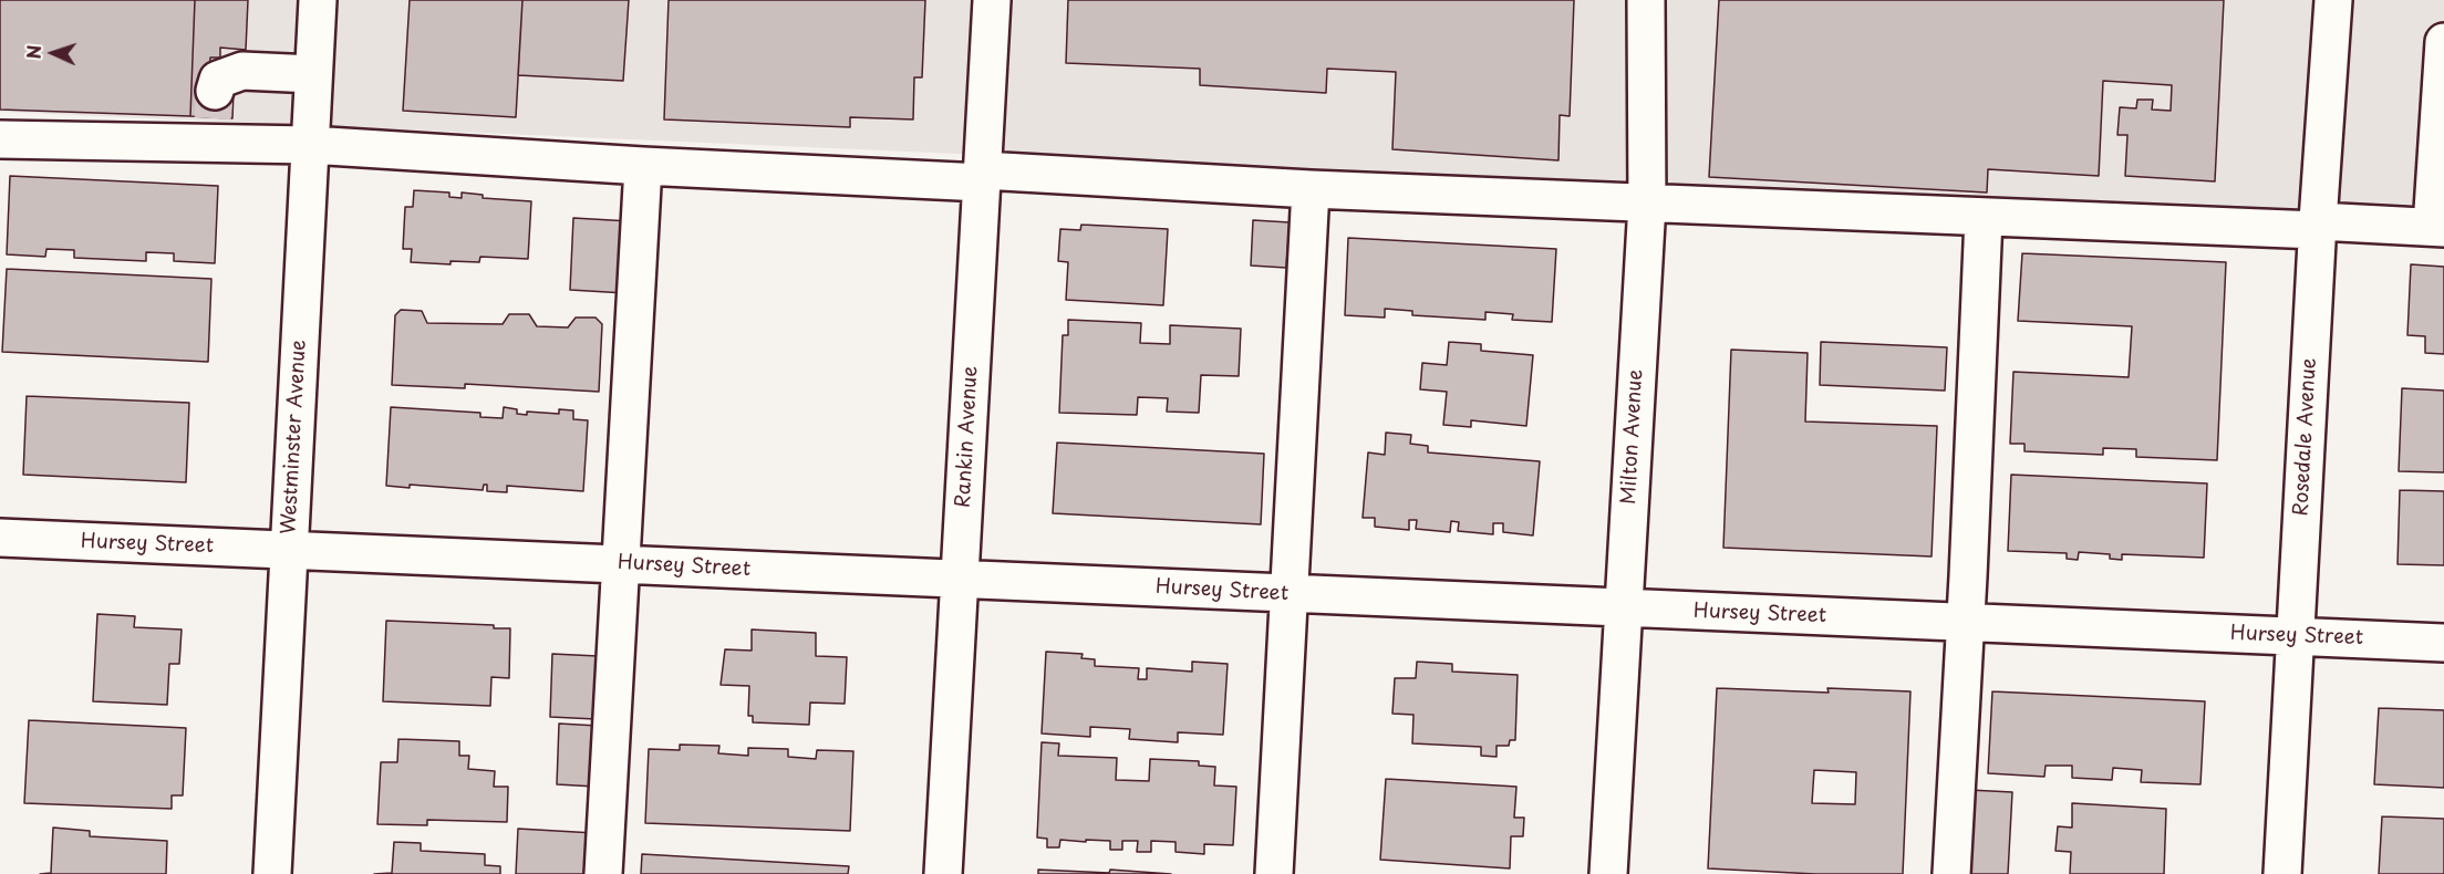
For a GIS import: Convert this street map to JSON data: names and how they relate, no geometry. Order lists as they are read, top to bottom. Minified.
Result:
{"streets":{"street":["Westminster Avenue","Rankin Avenue","Milton Avenue","Rosedale Avenue","Hursey Street"]},"crossings":[["Westminster Avenue","Hursey Street"],["Rankin Avenue","Hursey Street"],["Milton Avenue","Hursey Street"],["Rosedale Avenue","Hursey Street"]],"north":"left"}
